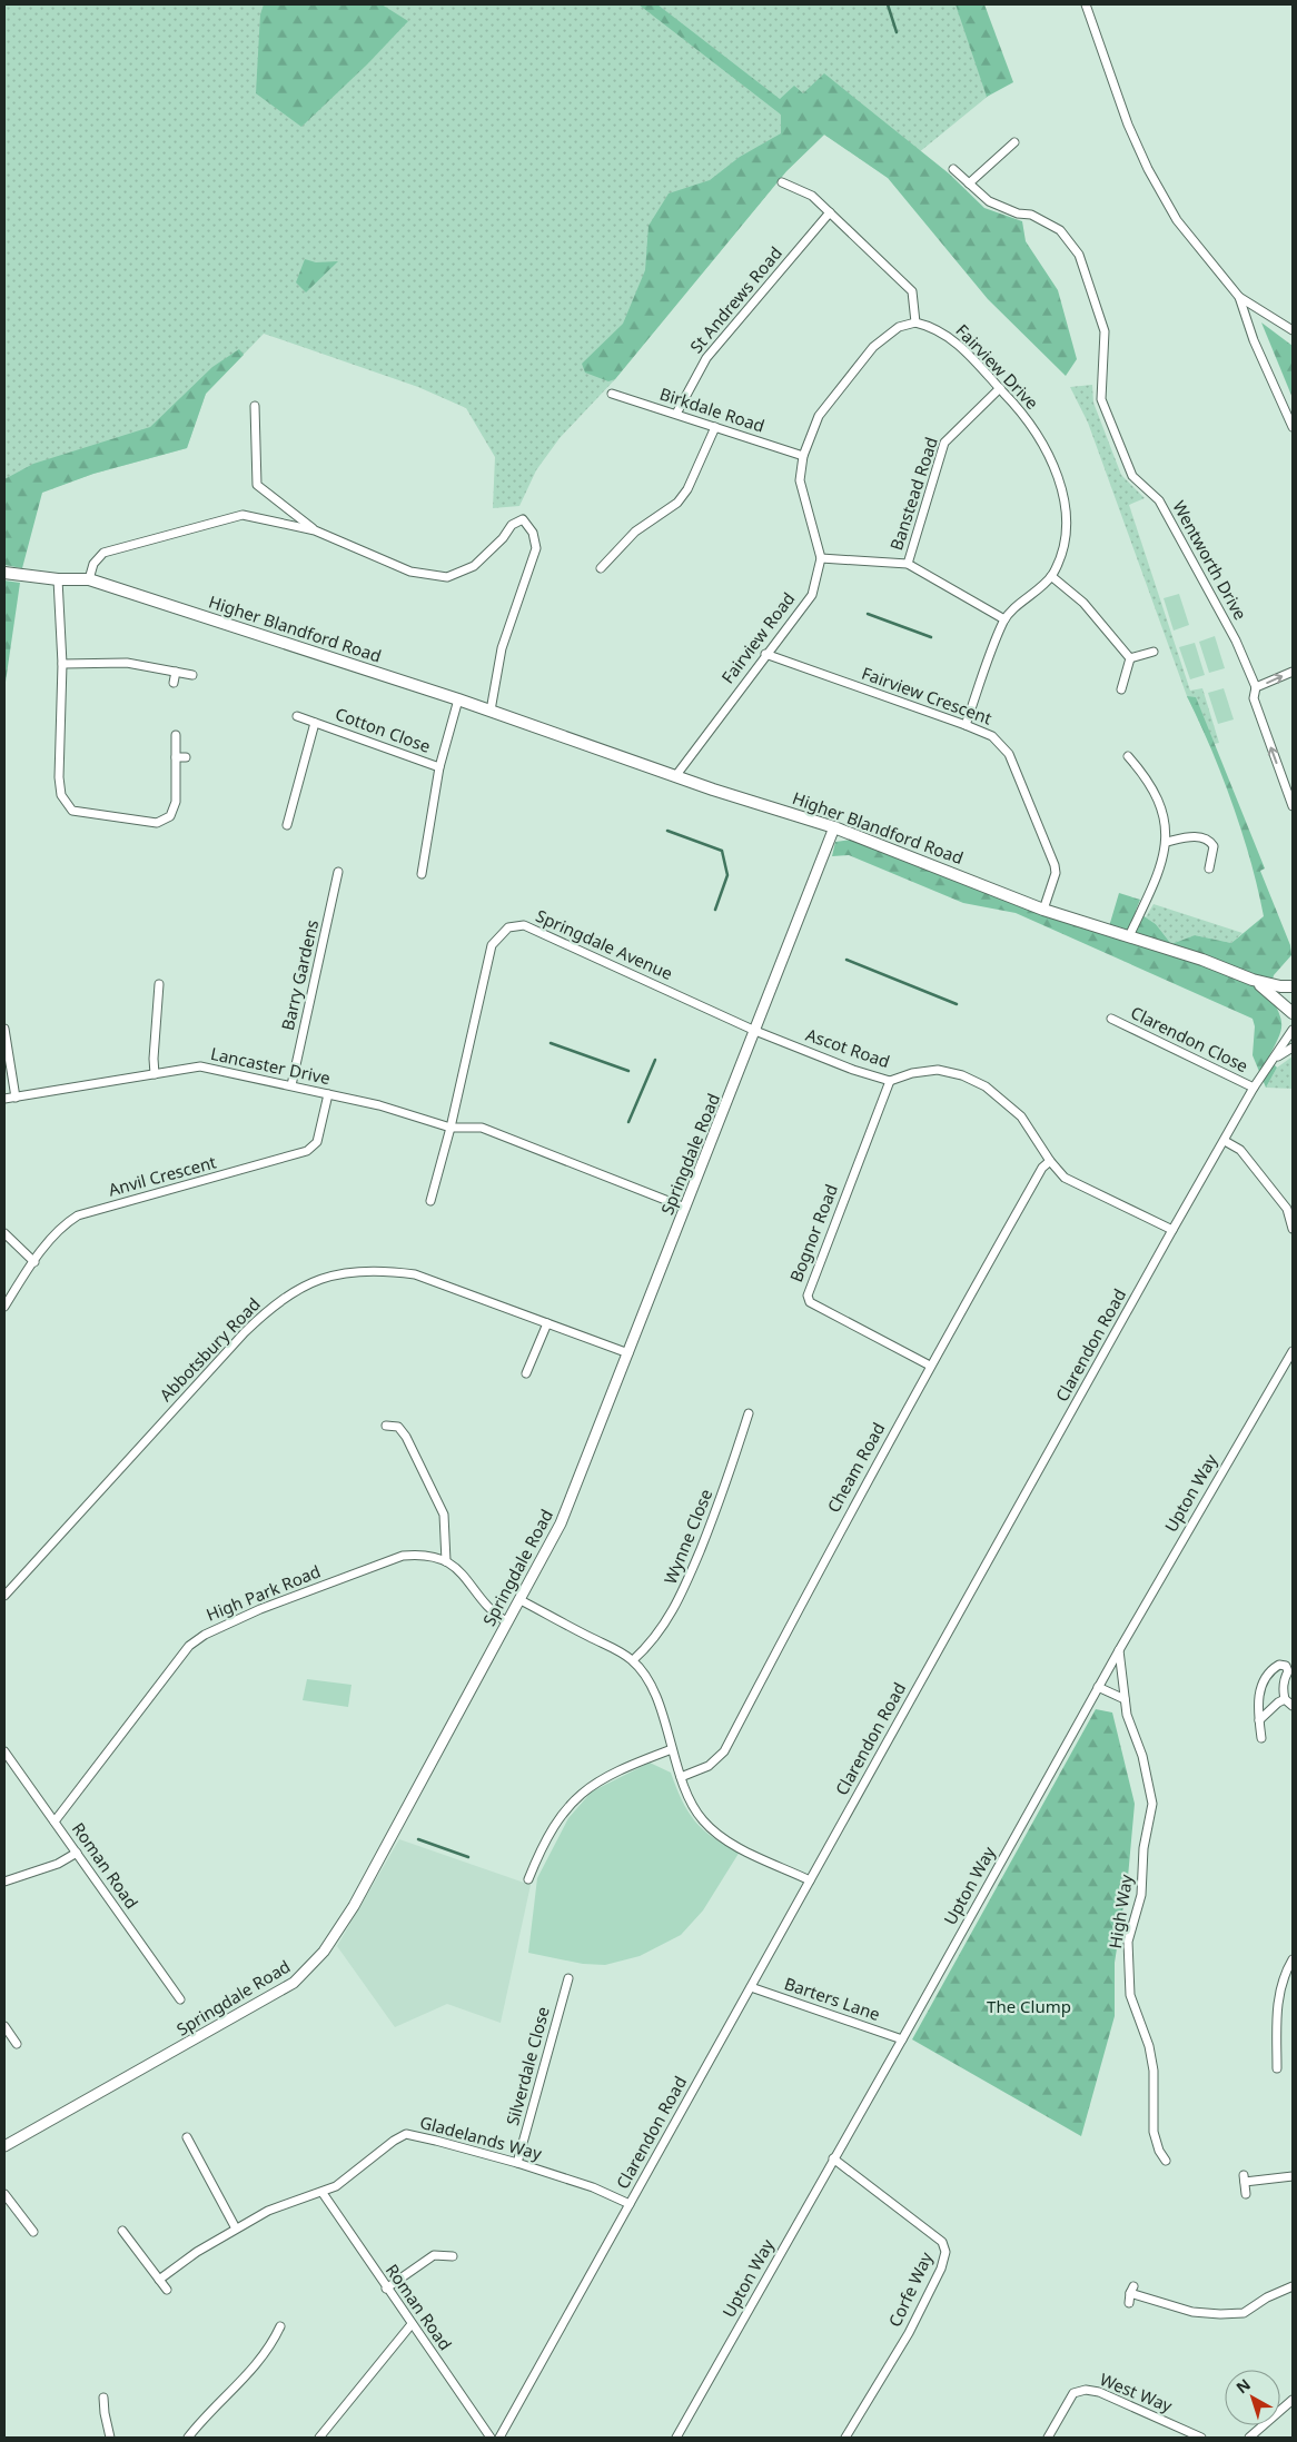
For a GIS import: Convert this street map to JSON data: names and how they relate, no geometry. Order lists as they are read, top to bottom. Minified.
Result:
{"streets":{"main road":["Higher Blandford Road"],"street":["St Andrews Road","Fairview Drive","Birkdale Road","Banstead Road","Wentworth Drive","Fairview Road","Fairview Crescent","Cotton Close","Springdale Avenue","Barry Gardens","Clarendon Close","Ascot Road","Lancaster Drive","Springdale Road","Anvil Crescent","Bognor Road","Clarendon Road","Abbotsbury Road","Cheam Road","Upton Way","Wynne Close","High Park Road","Roman Road","High Way","Barters Lane","Silverdale Close","Gladelands Way","Corfe Way","West Way"]},"crossings":[["St Andrews Road","Birkdale Road"],["Fairview Drive","Banstead Road"],["Fairview Drive","Fairview Road"],["Fairview Drive","Fairview Crescent"],["Birkdale Road","Fairview Road"],["Higher Blandford Road","Fairview Road"],["Higher Blandford Road","Fairview Crescent"],["Higher Blandford Road","Cotton Close"],["Higher Blandford Road","Springdale Road"],["Fairview Road","Fairview Crescent"],["Springdale Avenue","Ascot Road"],["Springdale Avenue","Lancaster Drive"],["Springdale Avenue","Springdale Road"],["Barry Gardens","Lancaster Drive"],["Clarendon Close","Clarendon Road"],["Ascot Road","Springdale Road"],["Ascot Road","Bognor Road"],["Ascot Road","Clarendon Road"],["Ascot Road","Cheam Road"],["Lancaster Drive","Anvil Crescent"],["Springdale Road","Abbotsbury Road"],["Springdale Road","High Park Road"],["Bognor Road","Cheam Road"],["Clarendon Road","Barters Lane"],["Clarendon Road","Gladelands Way"],["Upton Way","High Way"],["Upton Way","Barters Lane"],["Upton Way","Corfe Way"],["High Park Road","Roman Road"],["Roman Road","Gladelands Way"],["Silverdale Close","Gladelands Way"]],"parks":["The Clump"],"north":"top left"}
